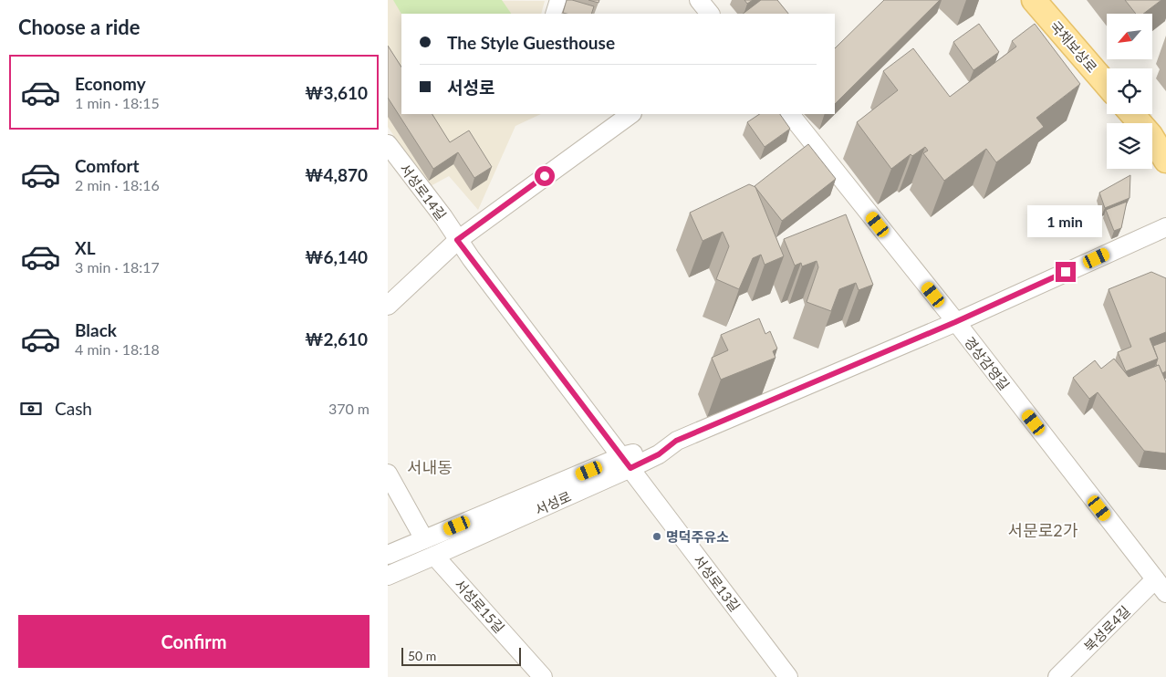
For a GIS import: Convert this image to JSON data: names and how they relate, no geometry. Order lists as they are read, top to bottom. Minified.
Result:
{"streets":{"main road":["국채보상로"],"street":["서성로14길","경상감영길","서성로","서성로13길","서성로15길","북성로4길"]},"crossings":[["서성로14길","서성로"],["서성로14길","서성로13길"],["경상감영길","서성로"],["경상감영길","북성로4길"],["서성로","서성로13길"],["서성로","서성로15길"]],"districts":["서내동","서문로2가"],"places":["명덕주유소"],"scale_bar":"50 m","north":"bottom left","page":{"heading":"Choose a ride","banner":["The Style Guesthouse","서성로"],"list":[{"name":"Economy","note":"1 min · 18:15","value":"₩3,610"},{"name":"Comfort","note":"2 min · 18:16","value":"₩4,870"},{"name":"XL","note":"3 min · 18:17","value":"₩6,140"},{"name":"Black","note":"4 min · 18:18","value":"₩2,610"}],"bubble":"1 min","pay":["Cash","370 m"],"buttons":"Confirm","scale":"50 m"}}
